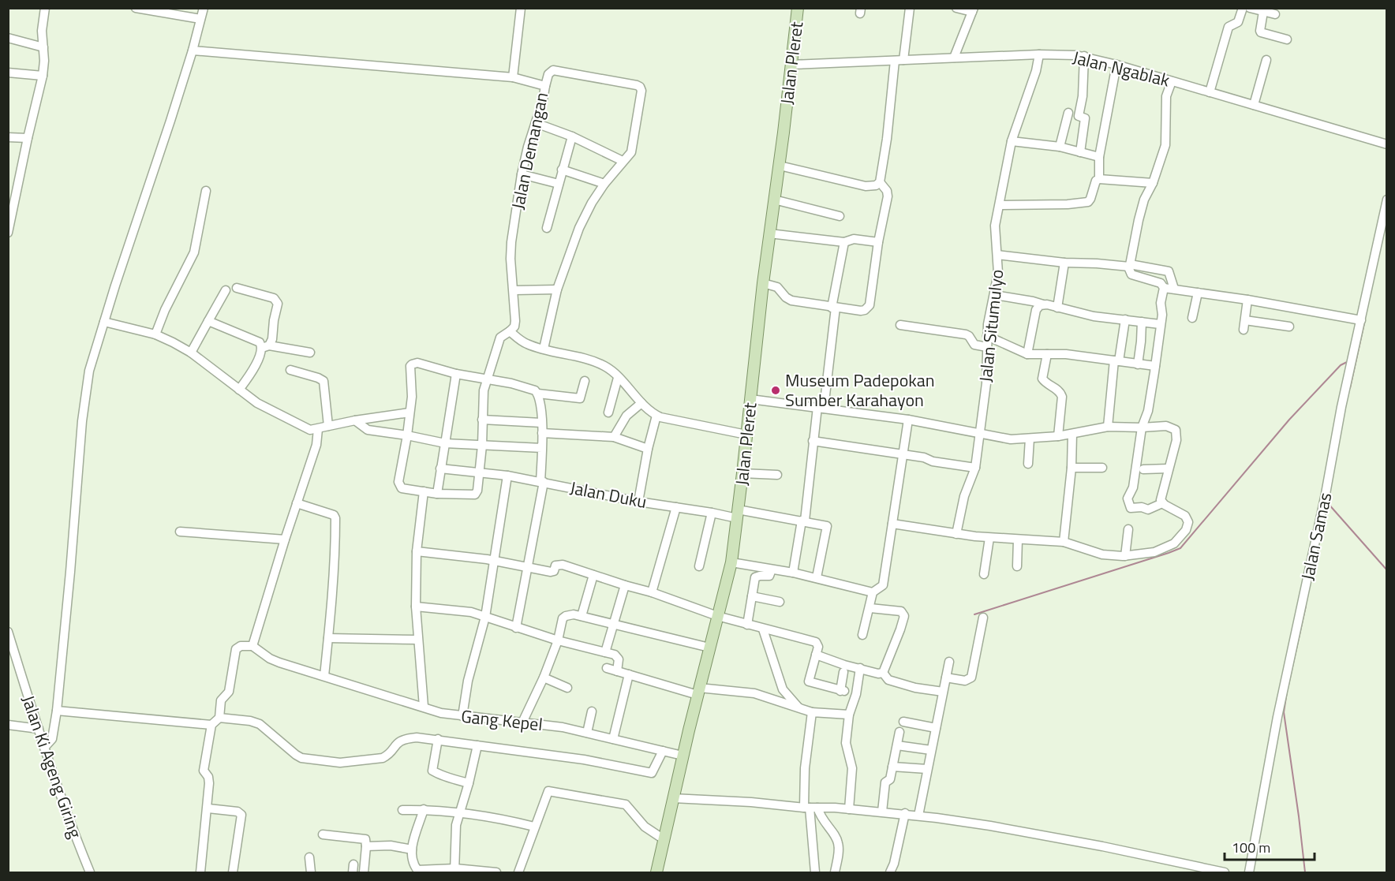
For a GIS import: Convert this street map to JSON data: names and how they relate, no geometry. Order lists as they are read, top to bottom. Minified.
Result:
{"streets":{"main road":["Jalan Pleret"],"street":["Jalan Ngablak","Jalan Demangan","Jalan Situmulyo","Jalan Duku","Jalan Samas","Gang Kepel","Jalan Ki Ageng Giring"]},"crossings":[["Jalan Pleret","Jalan Ngablak"],["Jalan Pleret","Jalan Duku"],["Jalan Pleret","Gang Kepel"],["Jalan Ngablak","Jalan Situmulyo"]],"places":["Museum Padepokan Sumber Karahayon"],"scale_bar":"100 m"}
